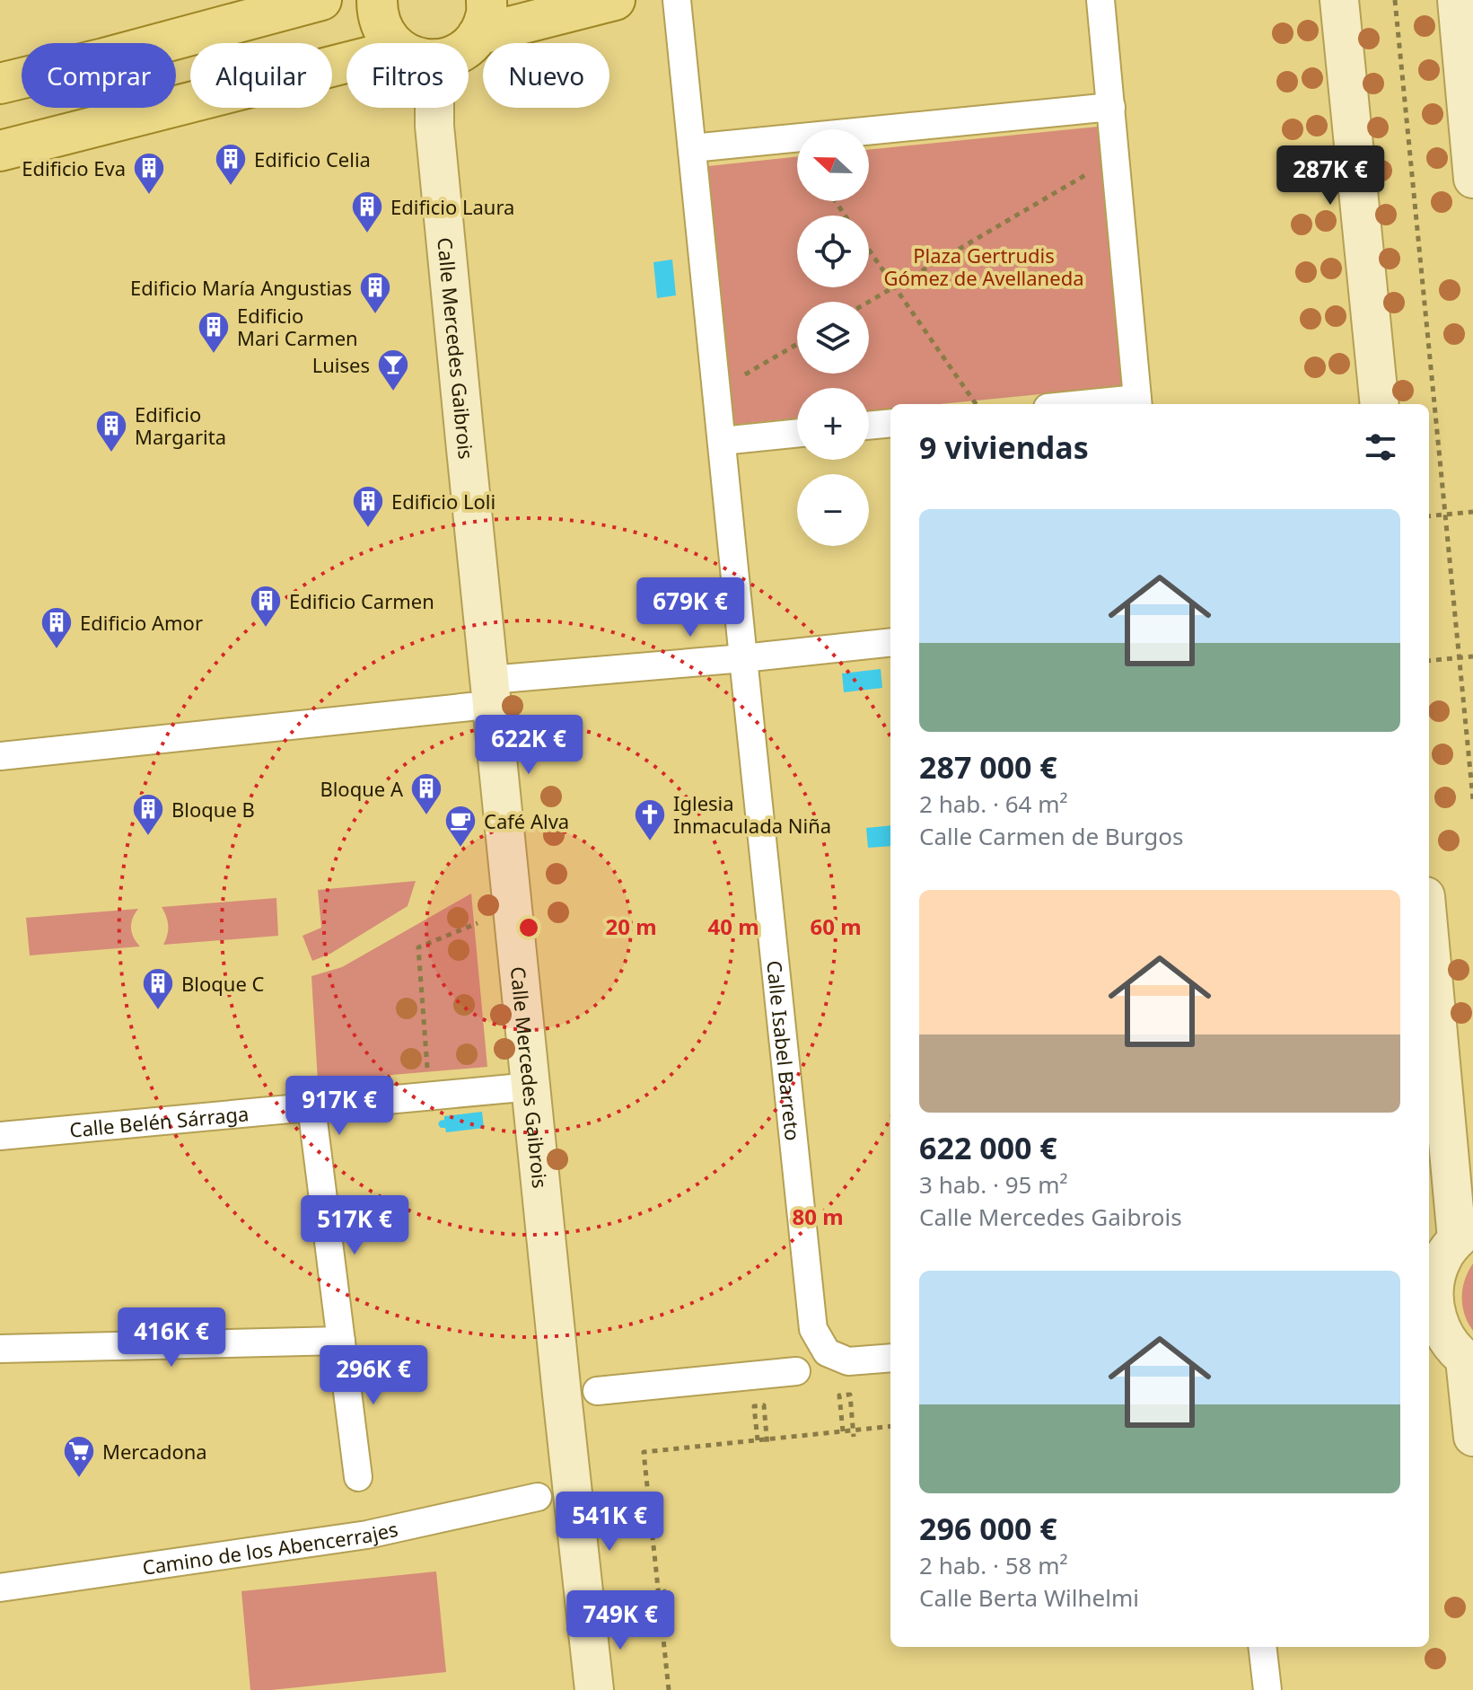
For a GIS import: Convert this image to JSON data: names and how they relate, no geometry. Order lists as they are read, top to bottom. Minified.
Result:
{"streets":{"street":["Calle Mercedes Gaibrois","Calle Isabel Barreto","Calle Belén Sárraga","Camino de los Abencerrajes"]},"crossings":[["Calle Mercedes Gaibrois","Calle Belén Sárraga"],["Calle Mercedes Gaibrois","Camino de los Abencerrajes"]],"parks":["Plaza Gertrudis Gómez de Avellaneda"],"places":{"building":["Edificio Celia","Edificio Eva","Edificio Laura","Edificio María Angustias","Edificio Mari Carmen","Edificio Margarita","Edificio Loli","Edificio Carmen","Edificio Amor","Bloque A","Bloque B","Bloque C"],"bar":["Luises"],"church":["Iglesia Inmaculada Niña"],"cafe":["Café Alva"],"supermarket":["Mercadona"]},"north":"left","page":{"chip":["Comprar","Alquilar","Filtros","Nuevo"],"map_buttons":["+","−"],"price":["287K €","679K €","622K €","917K €","517K €","416K €","296K €","541K €","749K €"],"heading":"9 viviendas","list":[{"name":"287 000 €","note":"2 hab. · 64 m² · Calle Carmen de Burgos"},{"name":"622 000 €","note":"3 hab. · 95 m² · Calle Mercedes Gaibrois"},{"name":"296 000 €","note":"2 hab. · 58 m² · Calle Berta Wilhelmi"}]},"rings":["20 m","40 m","60 m","80 m"]}
